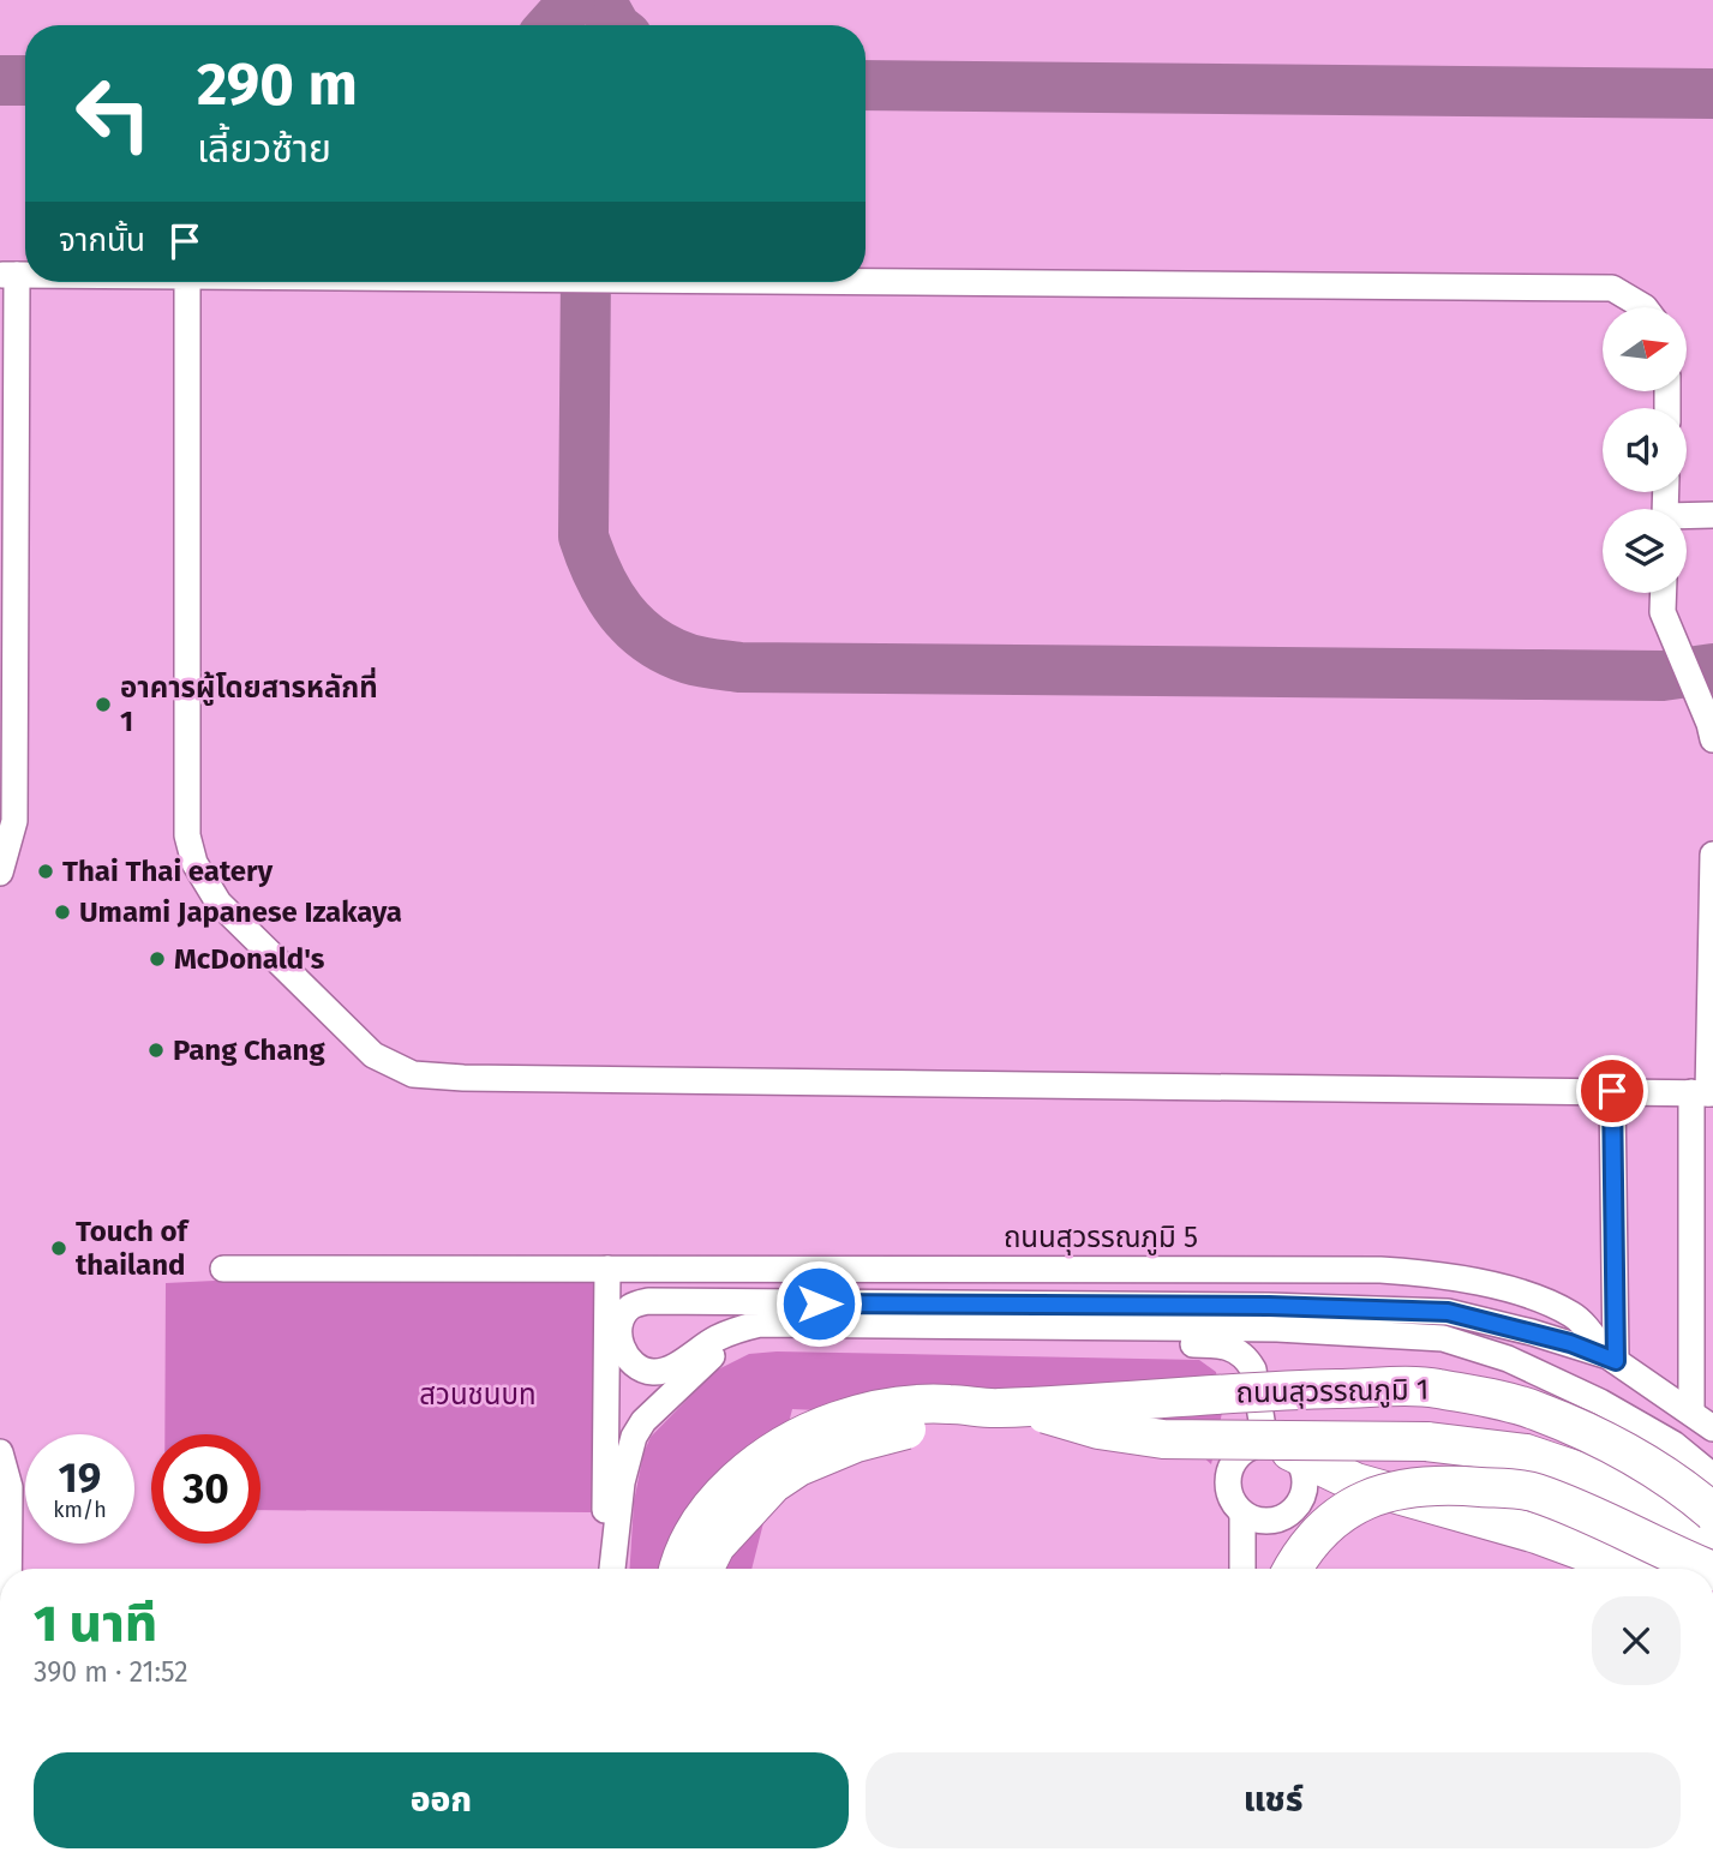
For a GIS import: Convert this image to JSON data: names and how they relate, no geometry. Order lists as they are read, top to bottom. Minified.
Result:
{"streets":{"highway":["ถนนสุวรรณภูมิ 1"],"street":["ถนนสุวรรณภูมิ 5"]},"parks":["สวนชนบท"],"places":["อาคารผู้โดยสารหลักที่ 1","Thai Thai eatery","Umami Japanese Izakaya","McDonald's","Pang Chang","Touch of thailand"],"north":"right","page":{"turn":["290 m","เลี้ยวซ้าย"],"then":"จากนั้น","speed":"19 km/h","limit":"30","heading":["1 นาที","390 m · 21:52"],"buttons":["ออก","แชร์"]}}
